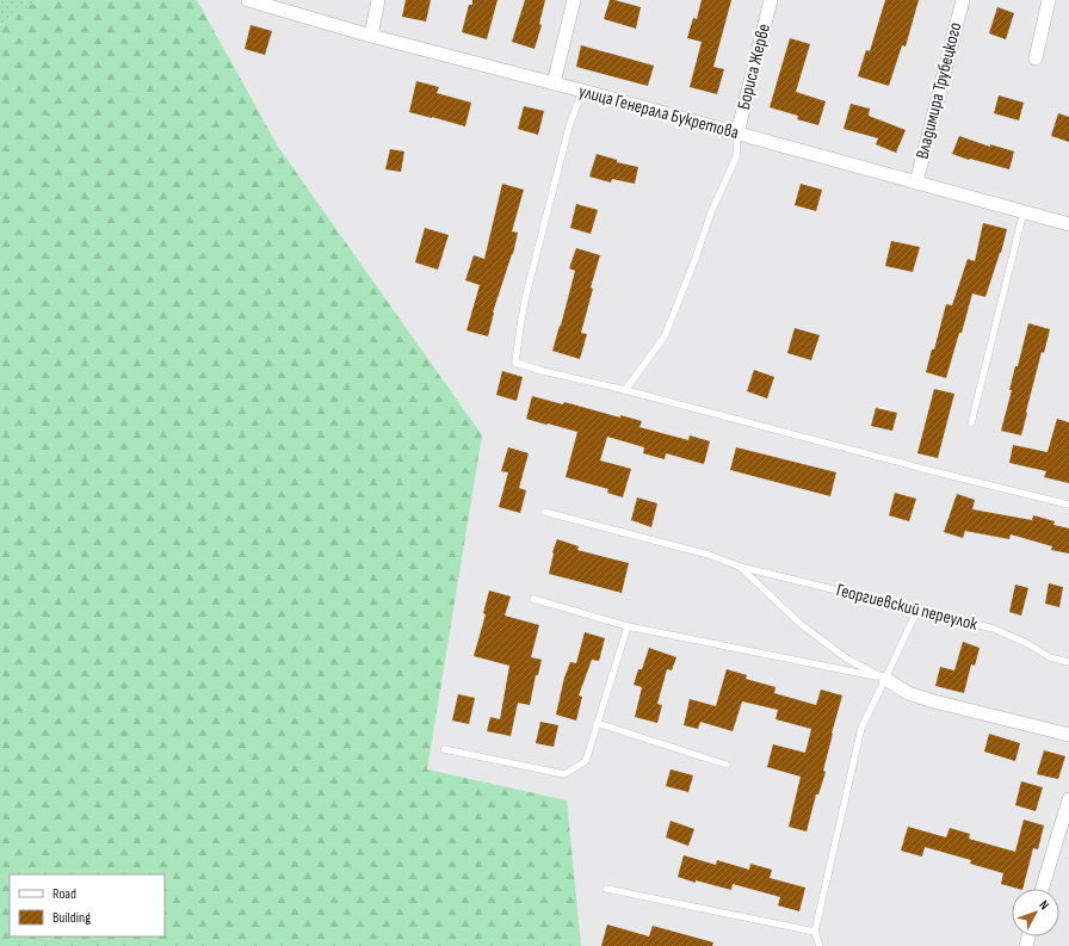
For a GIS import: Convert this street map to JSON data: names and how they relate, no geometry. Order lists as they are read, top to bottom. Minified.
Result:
{"streets":{"street":["Бориса Жерве","Владимира Трубецкого","улица Генерала Букретова"],"lane":["Георгиевский переулок"]},"crossings":[["Бориса Жерве","улица Генерала Букретова"],["Владимира Трубецкого","улица Генерала Букретова"]],"legend":["Road","Building"],"north":"top right"}
